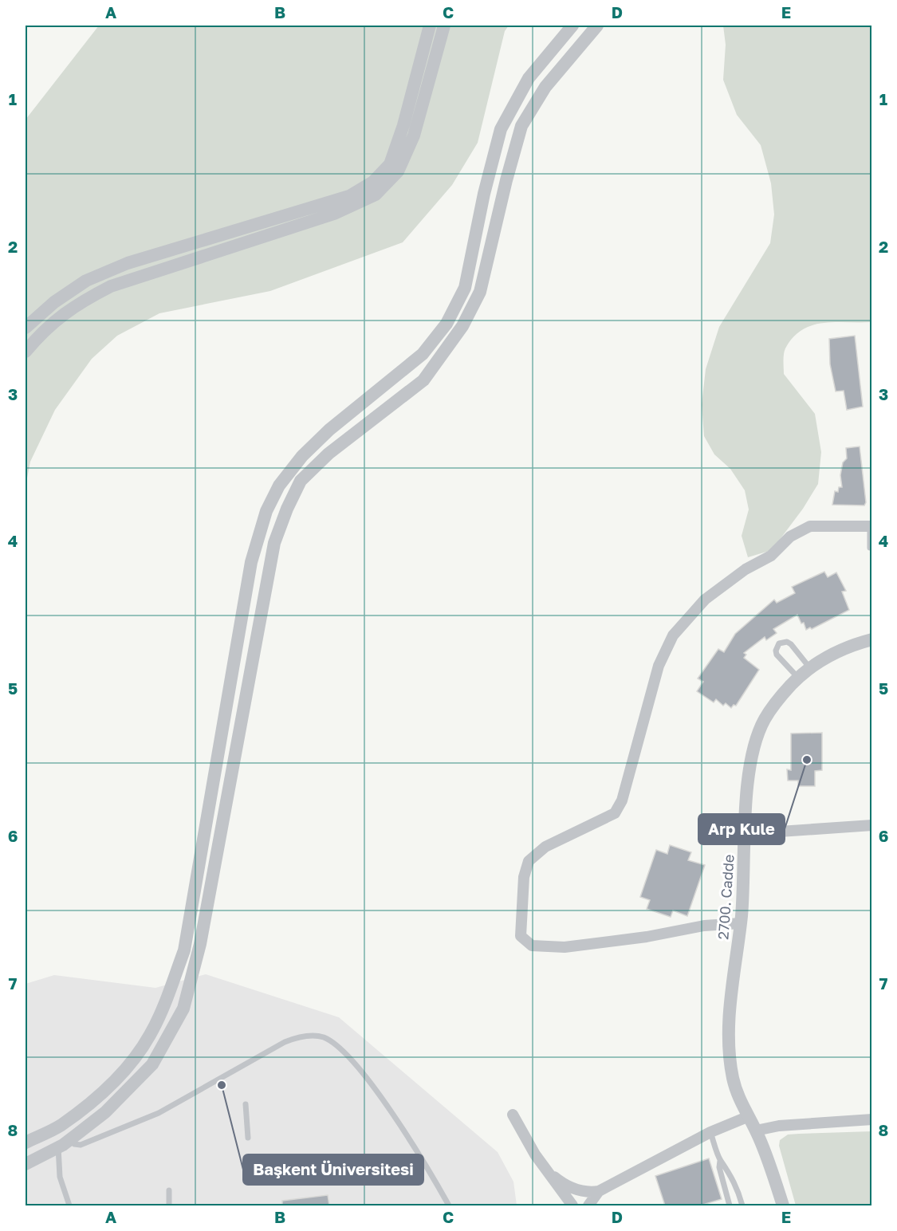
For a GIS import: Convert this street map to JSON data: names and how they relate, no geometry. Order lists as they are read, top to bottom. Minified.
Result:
{"streets":{"street":["2700. Cadde"]},"places":["Arp Kule","Başkent Üniversitesi"],"grid":{"columns":["A","B","C","D","E"],"rows":["1","2","3","4","5","6","7","8"]}}
